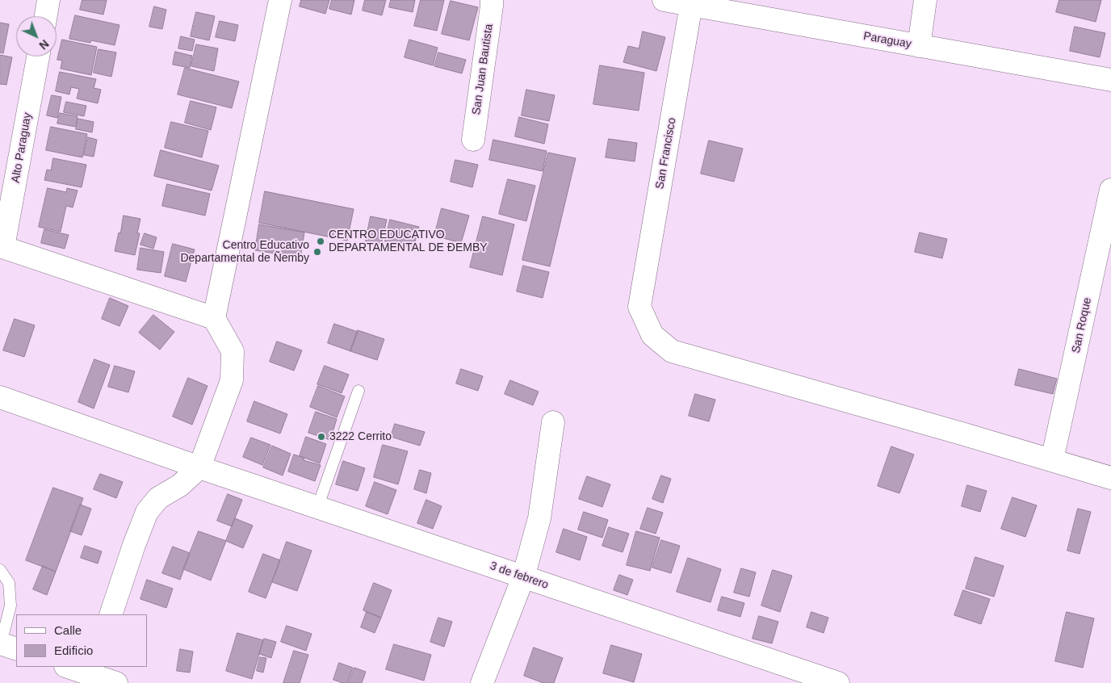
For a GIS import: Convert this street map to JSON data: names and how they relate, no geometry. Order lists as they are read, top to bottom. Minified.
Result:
{"streets":{"street":["Paraguay","San Juan Bautista","Alto Paraguay","San Francisco","San Roque","3 de febrero"]},"crossings":[["Paraguay","San Francisco"],["San Francisco","San Roque"]],"places":["CENTRO EDUCATIVO DEPARTAMENTAL DE ÐEMBY","Centro Educativo Departamental de Ñemby","3222 Cerrito"],"legend":["Calle","Edificio"],"north":"bottom right"}
